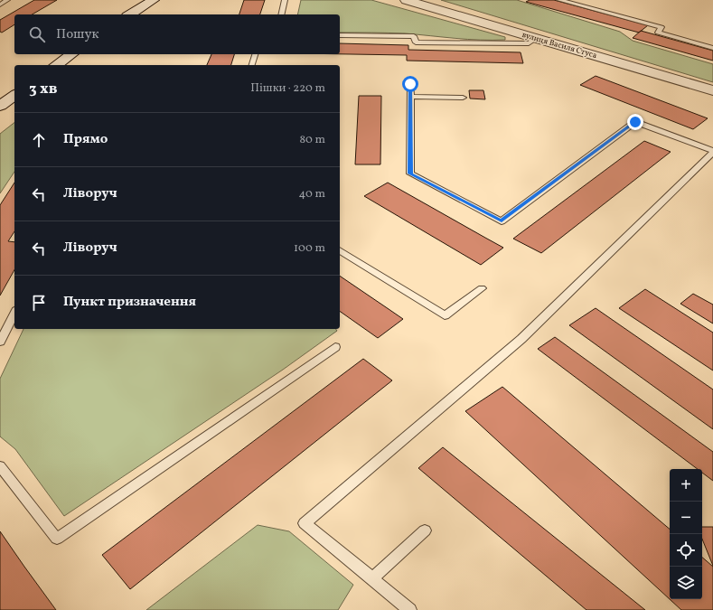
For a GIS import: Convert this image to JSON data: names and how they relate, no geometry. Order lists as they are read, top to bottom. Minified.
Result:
{"streets":{"street":["вулиця Василя Стуса"]},"page":{"search":"Пошук","heading":["3 хв","Пішки · 220 m"],"list":[["Прямо","80 m"],["Ліворуч","40 m"],["Ліворуч","100 m"],"Пункт призначення"],"map_buttons":["+","−"]}}
